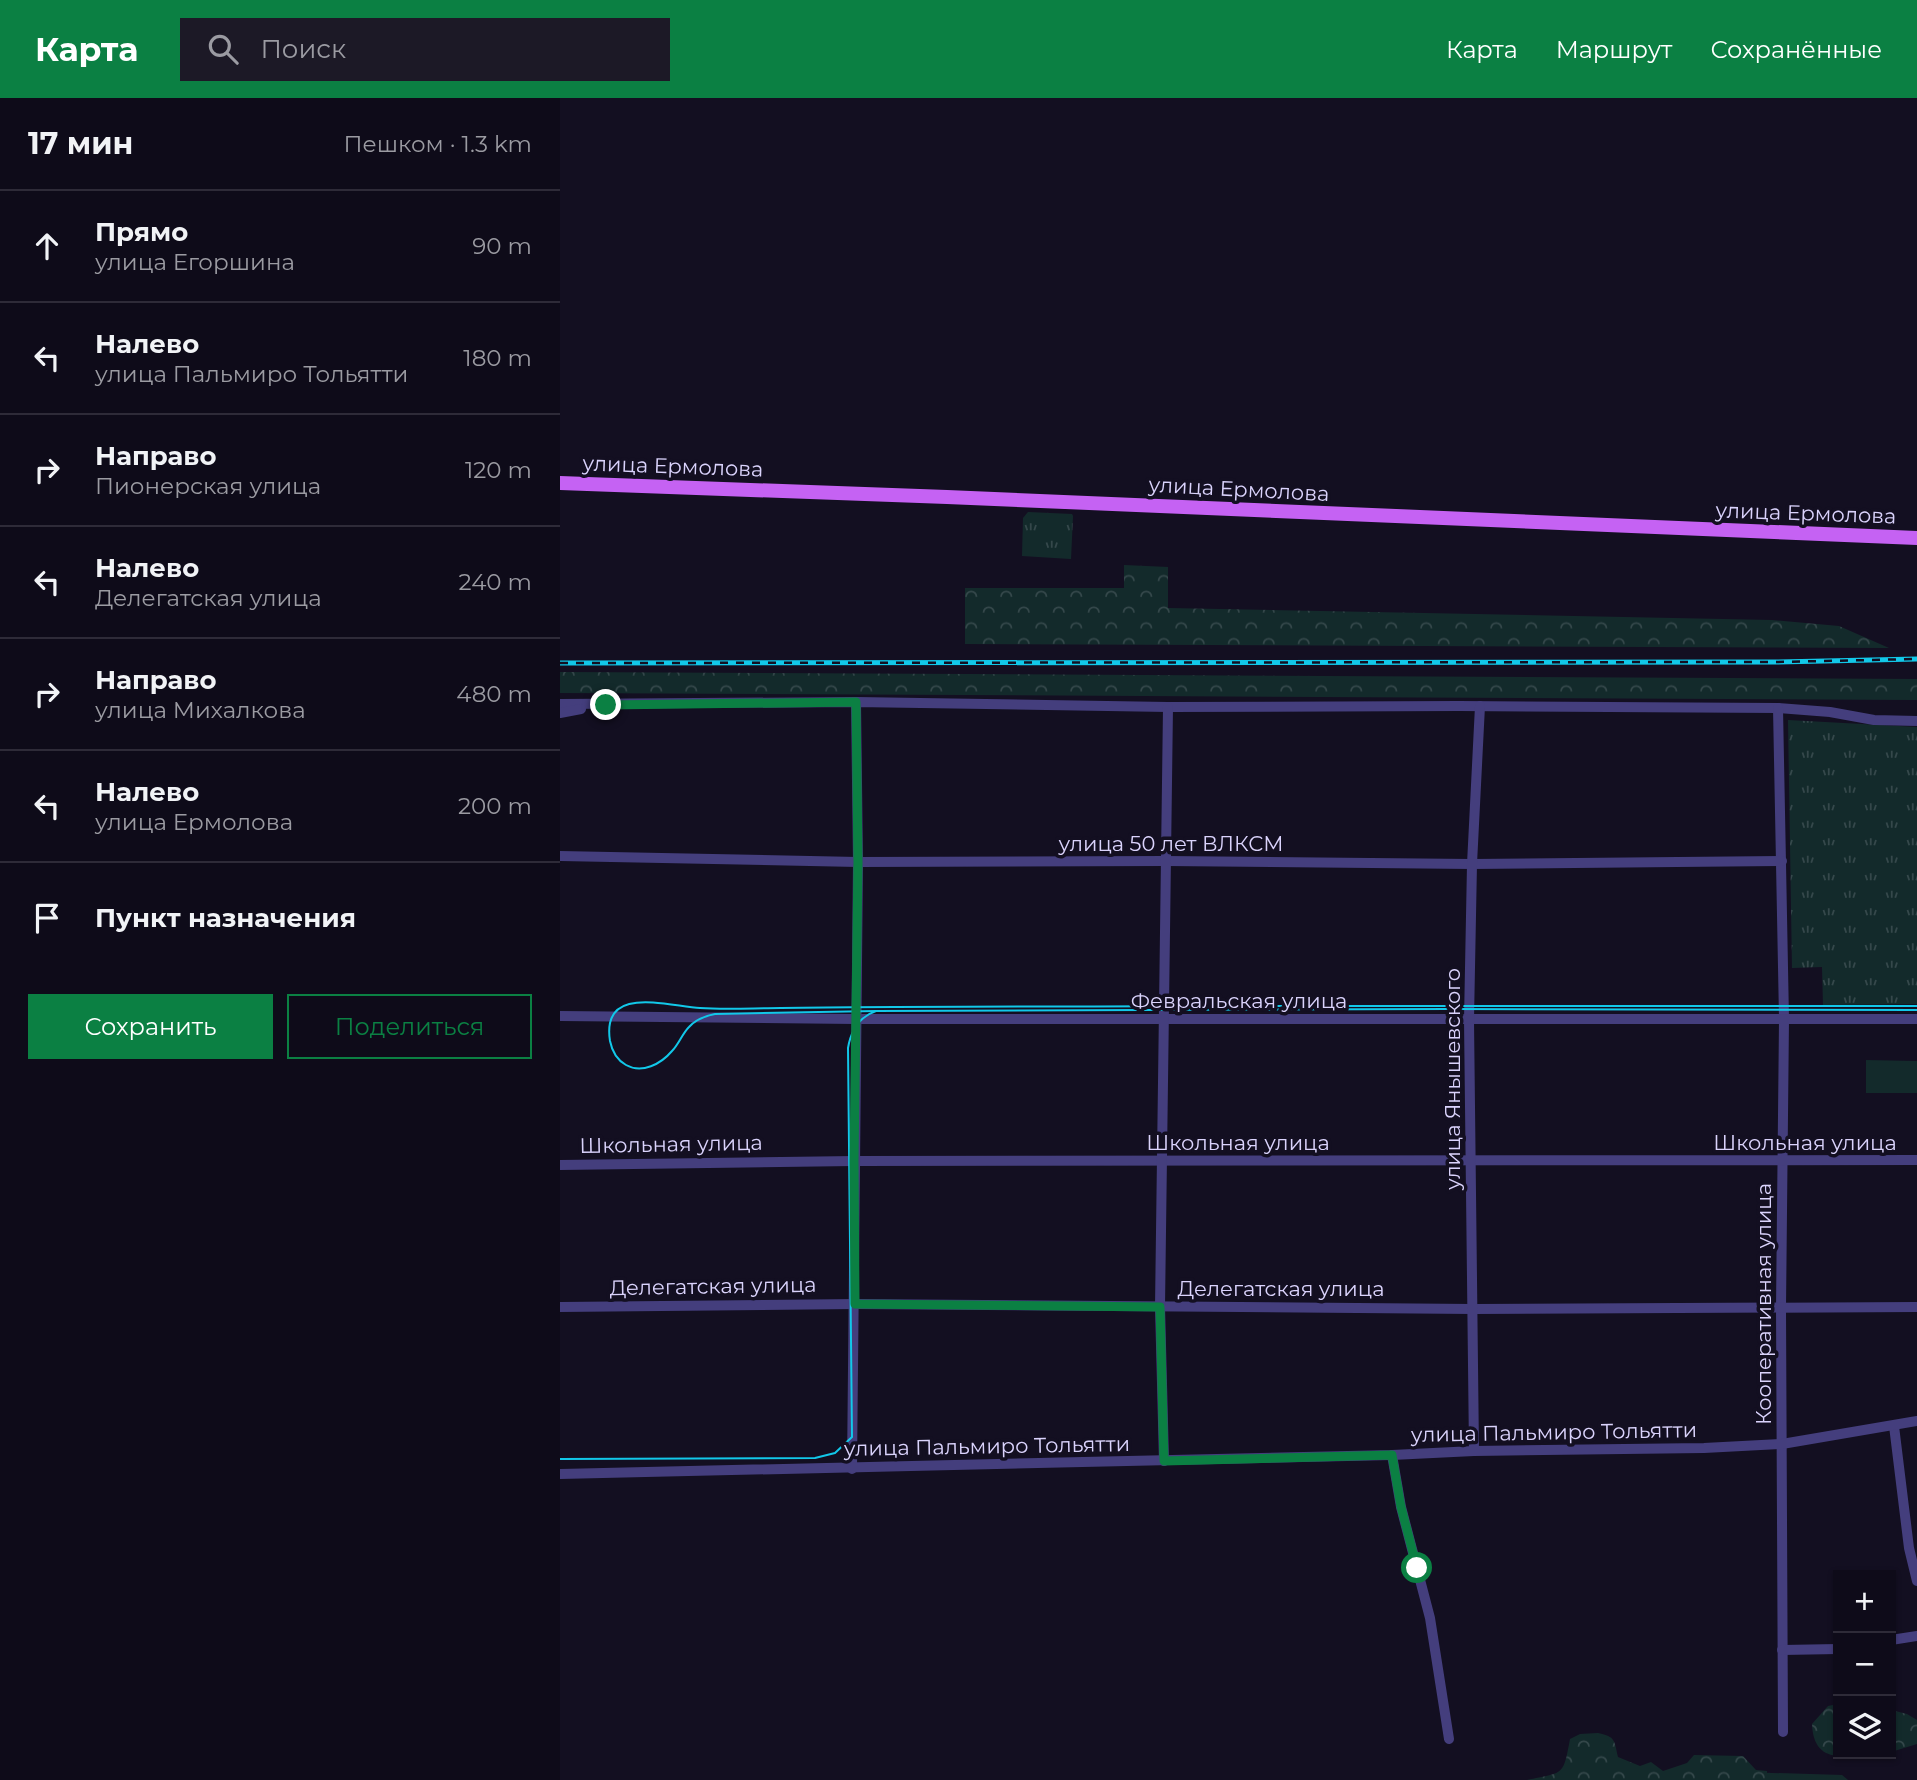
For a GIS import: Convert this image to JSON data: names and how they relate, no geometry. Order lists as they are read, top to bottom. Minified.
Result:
{"streets":{"main road":["улица Ермолова"],"street":["улица 50 лет ВЛКСМ","Февральская улица","улица Янышевского","Школьная улица","Делегатская улица","Кооперативная улица","улица Пальмиро Тольятти"]},"crossings":[["улица 50 лет ВЛКСМ","улица Янышевского"],["улица 50 лет ВЛКСМ","Кооперативная улица"],["Февральская улица","улица Янышевского"],["Февральская улица","Кооперативная улица"],["улица Янышевского","Школьная улица"],["улица Янышевского","Делегатская улица"],["улица Янышевского","улица Пальмиро Тольятти"],["Школьная улица","Кооперативная улица"],["Делегатская улица","Кооперативная улица"],["Кооперативная улица","улица Пальмиро Тольятти"]],"page":{"header":"Карта","search":"Поиск","nav":["Карта","Маршрут","Сохранённые"],"heading":["17 мин","Пешком · 1.3 km"],"list":[["Прямо","улица Егоршина","90 m"],["Налево","улица Пальмиро Тольятти","180 m"],["Направо","Пионерская улица","120 m"],["Налево","Делегатская улица","240 m"],["Направо","улица Михалкова","480 m"],["Налево","улица Ермолова","200 m"],"Пункт назначения"],"buttons":["Сохранить","Поделиться"],"map_buttons":["+","−"]}}
